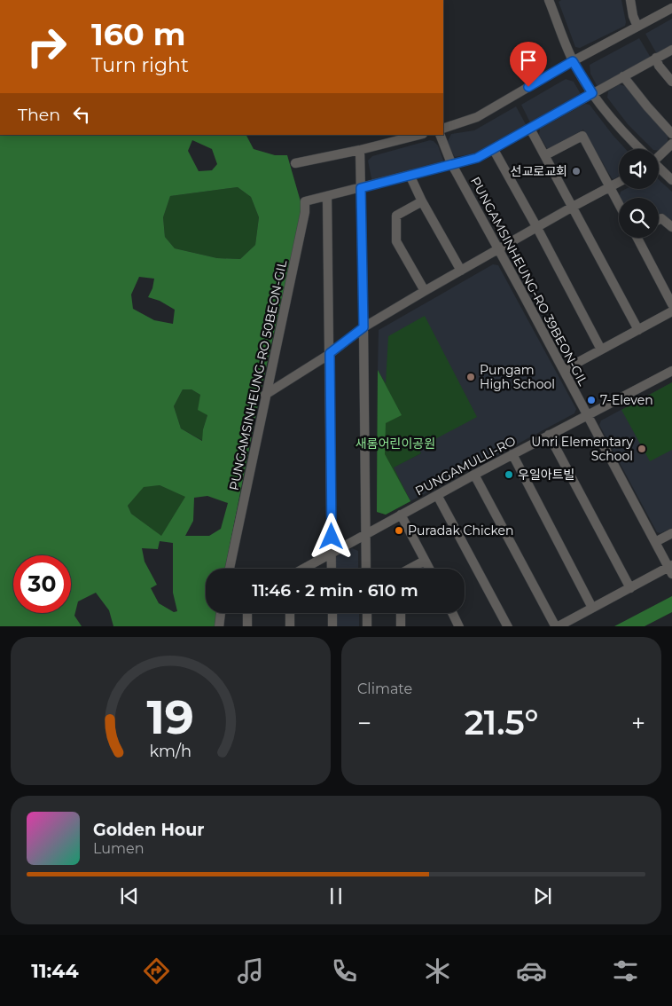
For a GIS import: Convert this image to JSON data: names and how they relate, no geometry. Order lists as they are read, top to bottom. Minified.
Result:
{"streets":{"street":["PUNGAMSINHEUNG-RO 39BEON-GIL","PUNGAMSINHEUNG-RO 50BEON-GIL","PUNGAMULLI-RO"]},"crossings":[["PUNGAMSINHEUNG-RO 39BEON-GIL","PUNGAMSINHEUNG-RO 50BEON-GIL"],["PUNGAMSINHEUNG-RO 39BEON-GIL","PUNGAMULLI-RO"]],"parks":["새롬어린이공원"],"places":["선교로교회","Pungam High School","7-Eleven","Unri Elementary School","우일아트빌","Puradak Chicken"],"page":{"turn":["160 m","Turn right"],"then":"Then","limit":"30","trip":"11:46 · 2 min · 610 m","tile":"Climate","heat":["−","21.5°","+"],"song":["Golden Hour","Lumen"],"tabs":"11:44","gauge":["19","km/h"]}}
